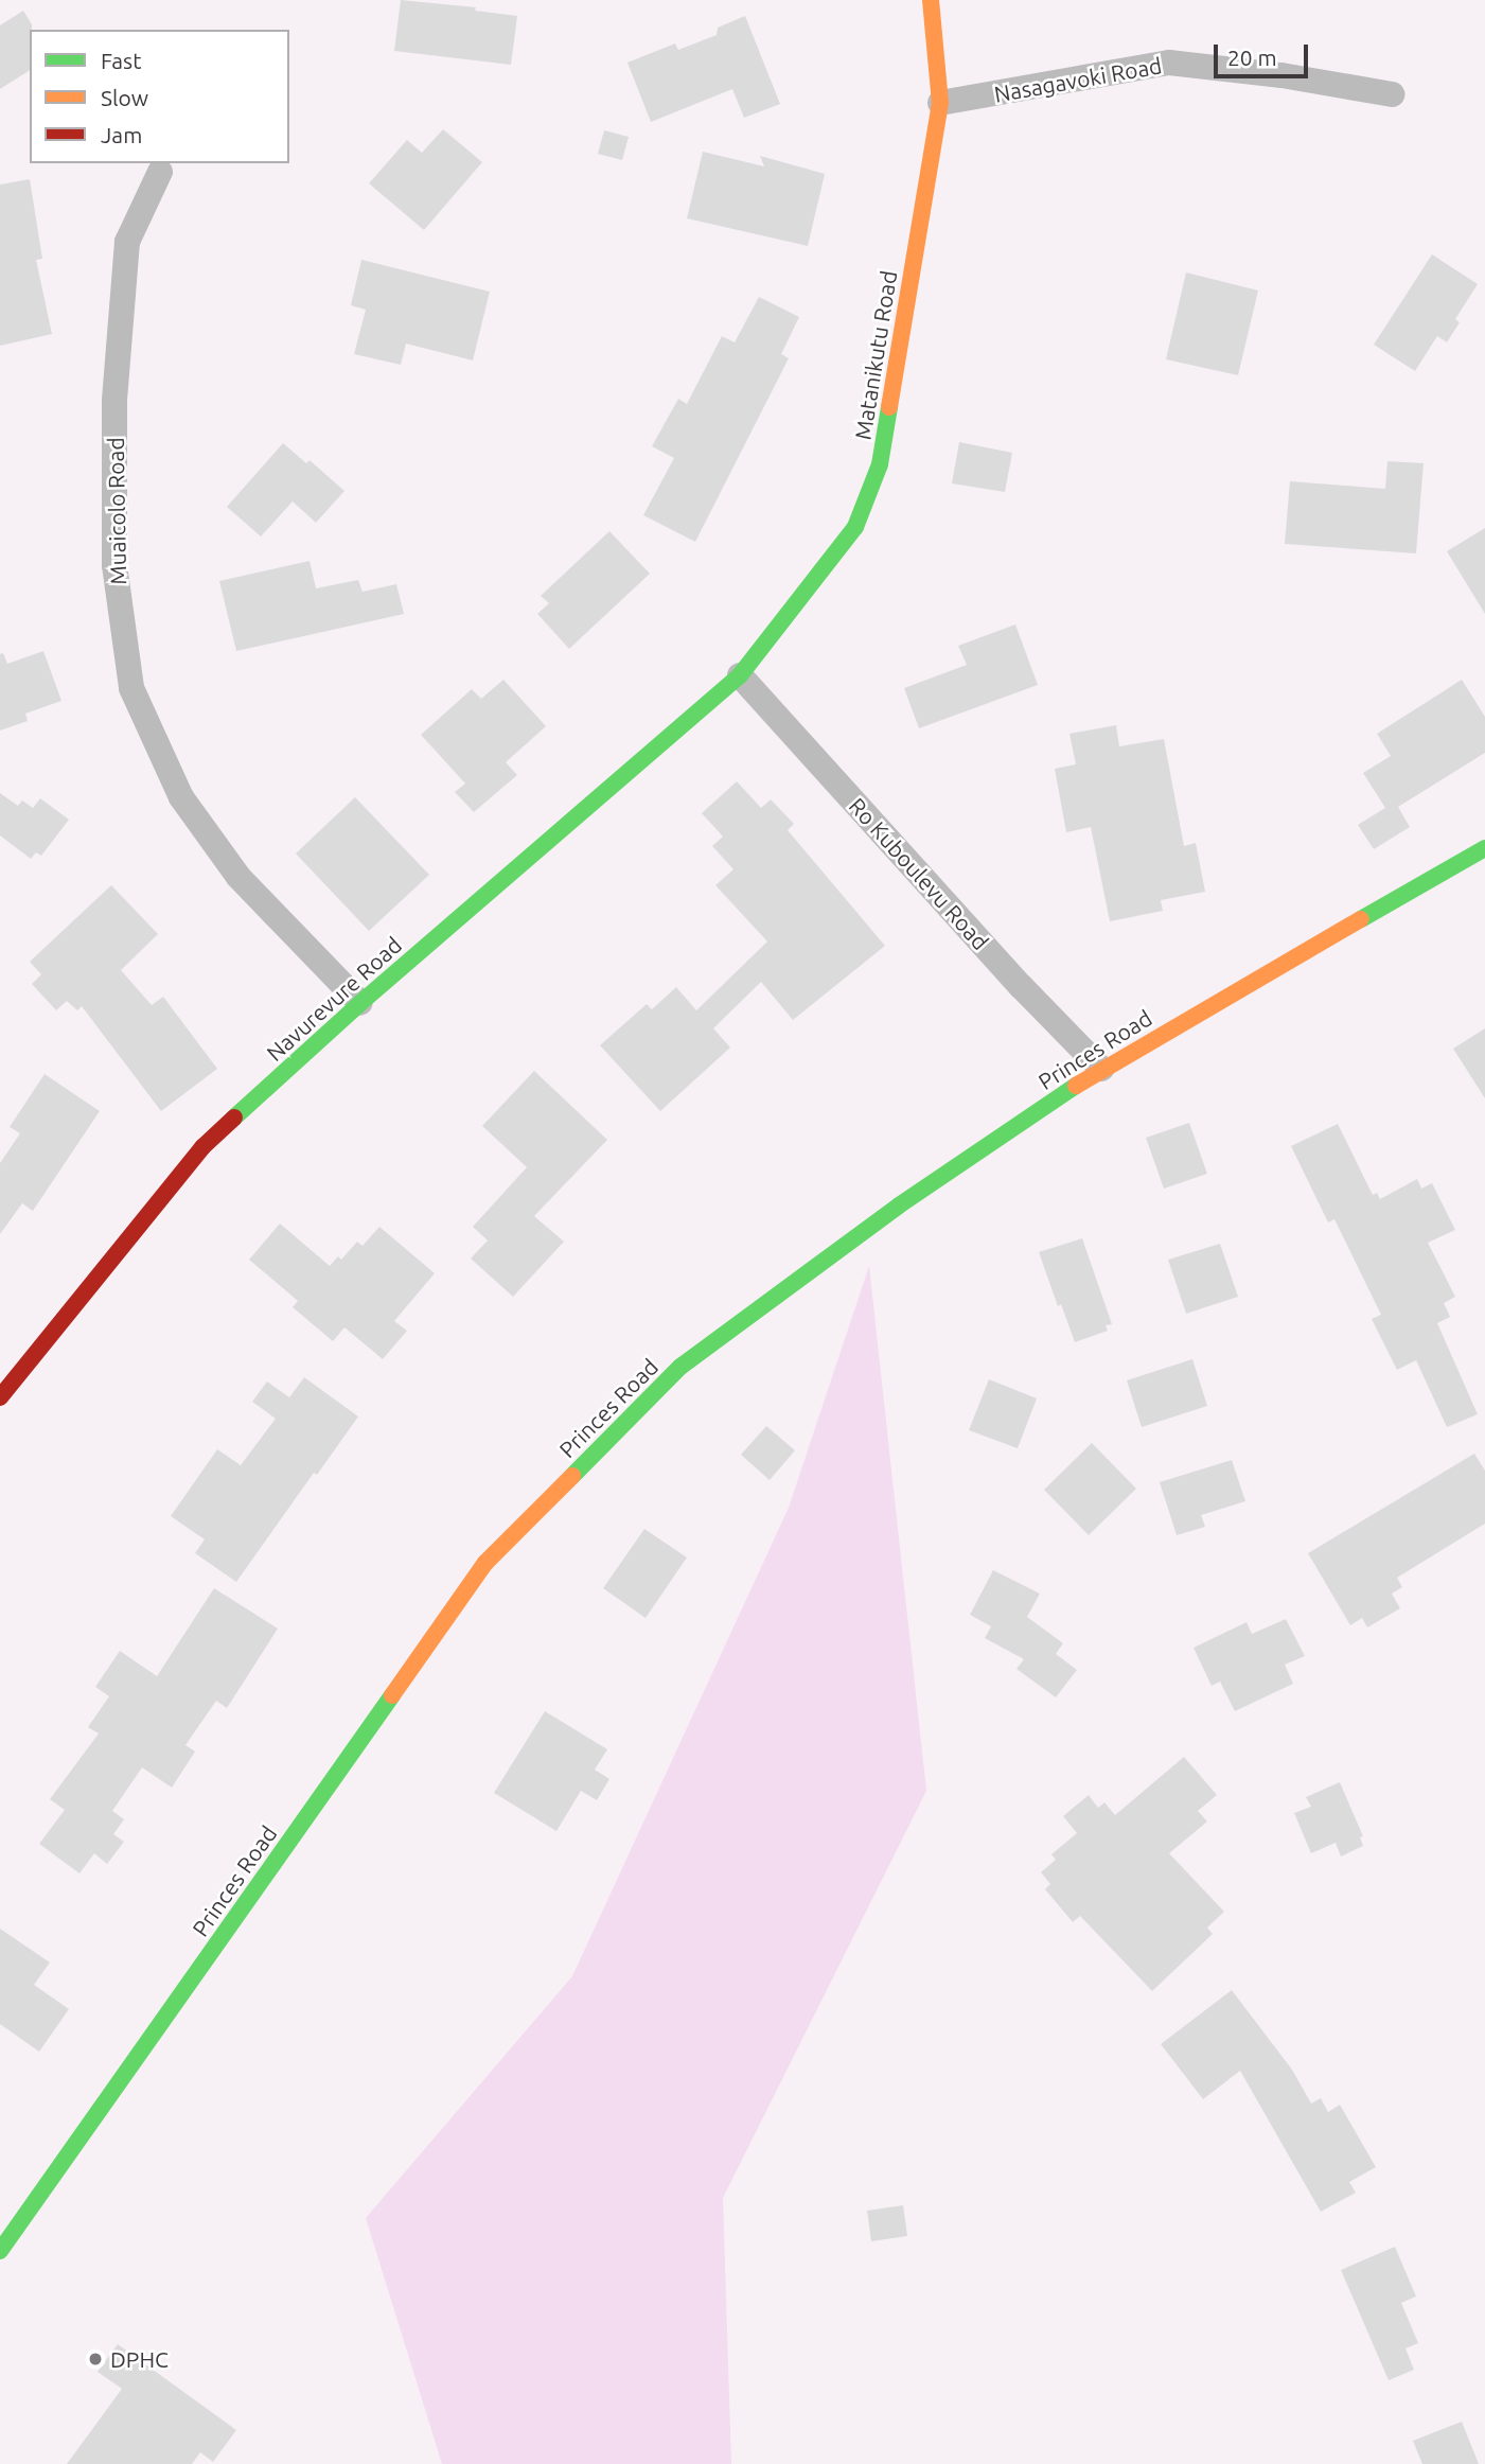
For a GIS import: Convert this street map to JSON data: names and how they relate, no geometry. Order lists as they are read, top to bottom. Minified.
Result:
{"streets":{"main road":["Matanikutu Road","Navurevure Road","Princes Road"],"street":["Nasagavoki Road","Muaicolo Road","Ro Kuboulevu Road"]},"crossings":[["Nasagavoki Road","Matanikutu Road"],["Matanikutu Road","Ro Kuboulevu Road"],["Matanikutu Road","Navurevure Road"],["Muaicolo Road","Navurevure Road"],["Ro Kuboulevu Road","Navurevure Road"],["Ro Kuboulevu Road","Princes Road"]],"places":["DPHC"],"legend":["Fast","Slow","Jam"],"scale_bar":"20 m"}
